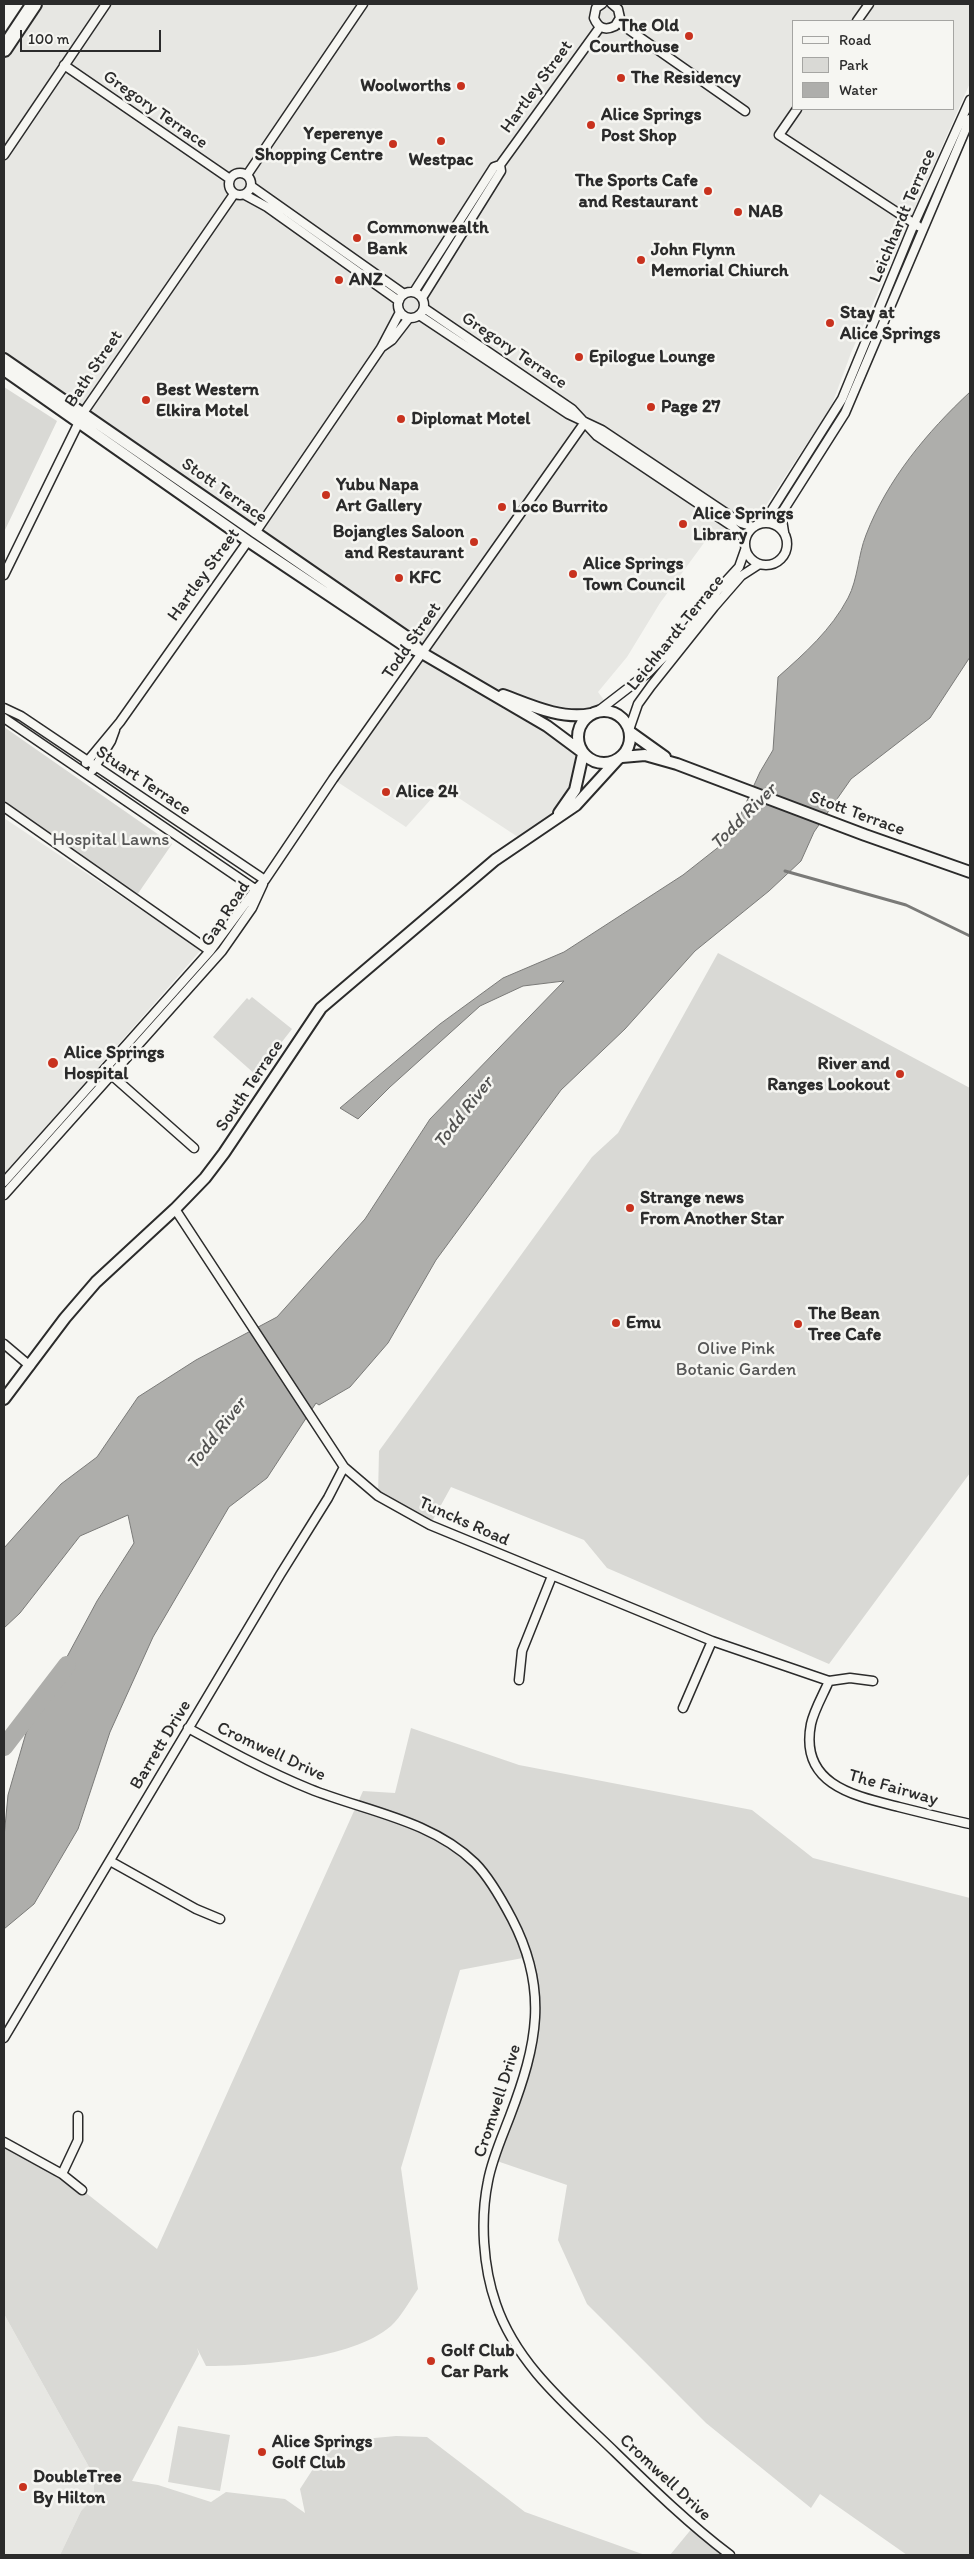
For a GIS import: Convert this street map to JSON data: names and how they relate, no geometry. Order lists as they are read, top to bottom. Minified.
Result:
{"streets":{"main road":["Stott Terrace","South Terrace"],"street":["Hartley Street","Gregory Terrace","Leichhardt Terrace","Bath Street","Todd Street","Stuart Terrace","Gap Road","Tuncks Road","Barrett Drive","Cromwell Drive","The Fairway"]},"crossings":[["Hartley Street","Gregory Terrace"],["Hartley Street","Stott Terrace"],["Hartley Street","Stuart Terrace"],["Gregory Terrace","Leichhardt Terrace"],["Gregory Terrace","Bath Street"],["Gregory Terrace","Todd Street"],["Leichhardt Terrace","Stott Terrace"],["Leichhardt Terrace","South Terrace"],["Bath Street","Stott Terrace"],["Stott Terrace","Todd Street"],["Stott Terrace","South Terrace"],["Todd Street","Stuart Terrace"],["Todd Street","Gap Road"],["Stuart Terrace","Gap Road"],["South Terrace","Tuncks Road"],["Tuncks Road","Barrett Drive"],["Tuncks Road","The Fairway"],["Barrett Drive","Cromwell Drive"]],"water":["Todd River"],"parks":["Hospital Lawns","Olive Pink Botanic Garden"],"places":["The Old Courthouse","The Residency","Woolworths","Alice Springs Post Shop","Westpac","Yeperenye Shopping Centre","The Sports Cafe and Restaurant","NAB","Commonwealth Bank","John Flynn Memorial Chiurch","ANZ","Stay at Alice Springs","Epilogue Lounge","Best Western Elkira Motel","Page 27","Diplomat Motel","Yubu Napa Art Gallery","Loco Burrito","Alice Springs Library","Bojangles Saloon and Restaurant","Alice Springs Town Council","KFC","Alice 24","Alice Springs Hospital","River and Ranges Lookout","Strange news From Another Star","Emu","The Bean Tree Cafe","Golf Club Car Park","Alice Springs Golf Club","DoubleTree By Hilton"],"legend":["Road","Park","Water"],"scale_bar":"100 m"}
